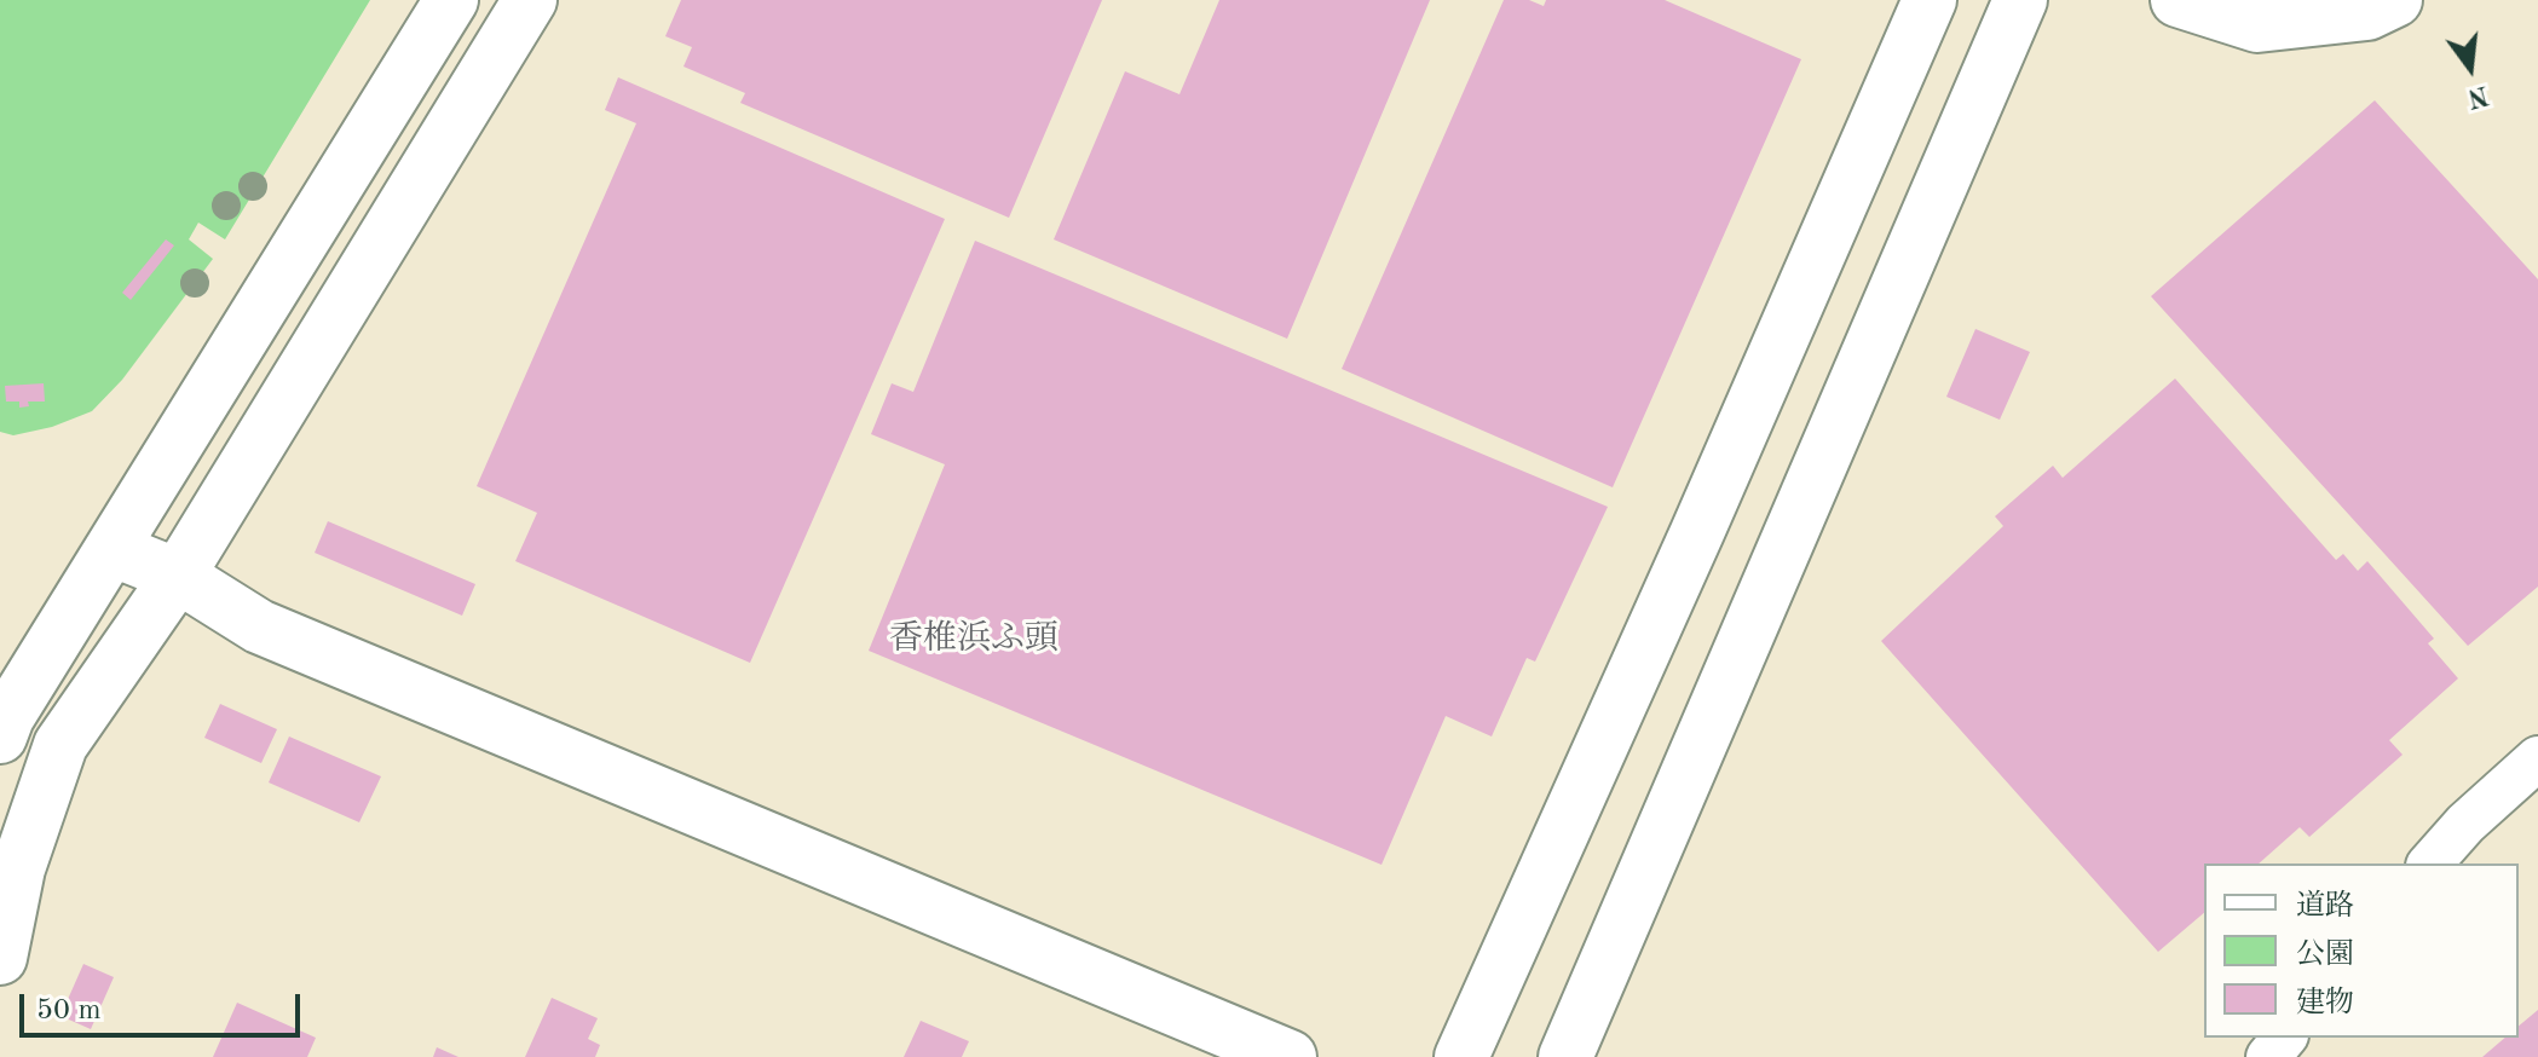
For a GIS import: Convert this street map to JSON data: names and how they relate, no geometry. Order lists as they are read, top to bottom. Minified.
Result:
{"districts":["香椎浜ふ頭"],"legend":["道路","公園","建物"],"scale_bar":"50 m","north":"bottom"}
